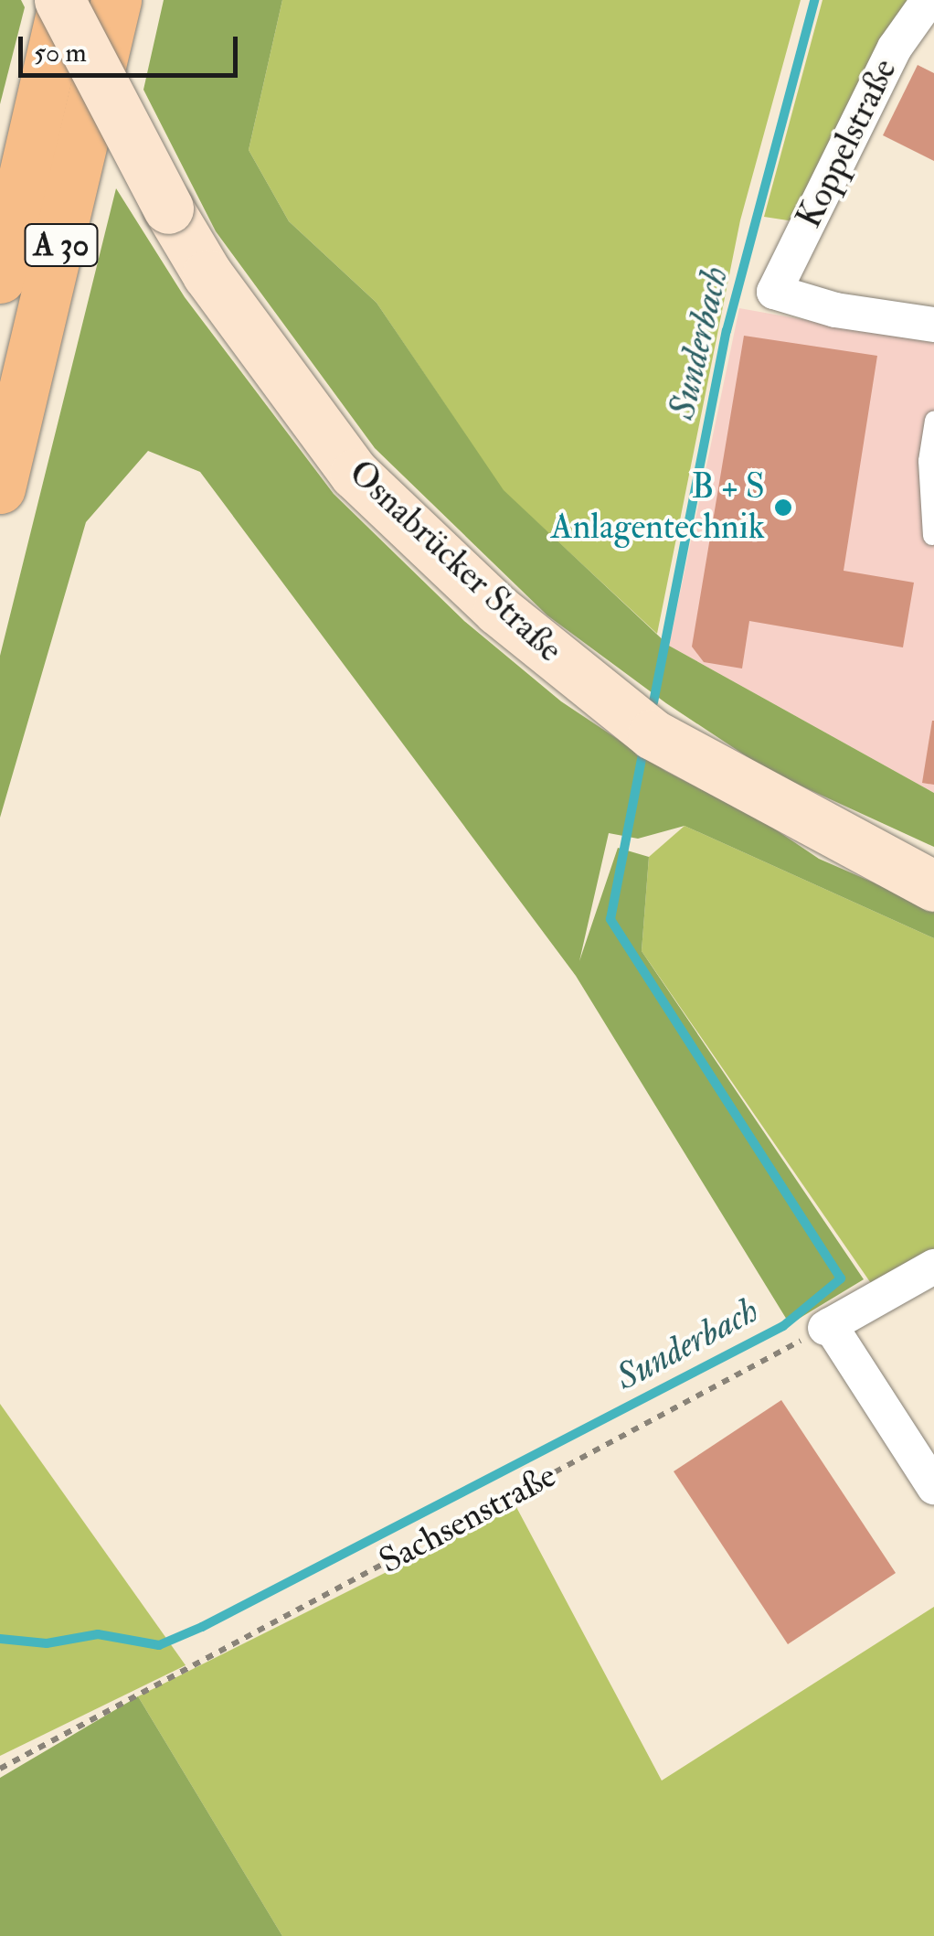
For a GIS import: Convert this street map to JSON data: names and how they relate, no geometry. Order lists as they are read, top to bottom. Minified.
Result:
{"streets":{"highway":["A 30"],"main road":["Osnabrücker Straße"],"street":["Koppelstraße"],"path":["Sachsenstraße"]},"crossings":[["A 30","Osnabrücker Straße"]],"water":["Sunderbach"],"places":["B + S Anlagentechnik"],"scale_bar":"50 m"}
